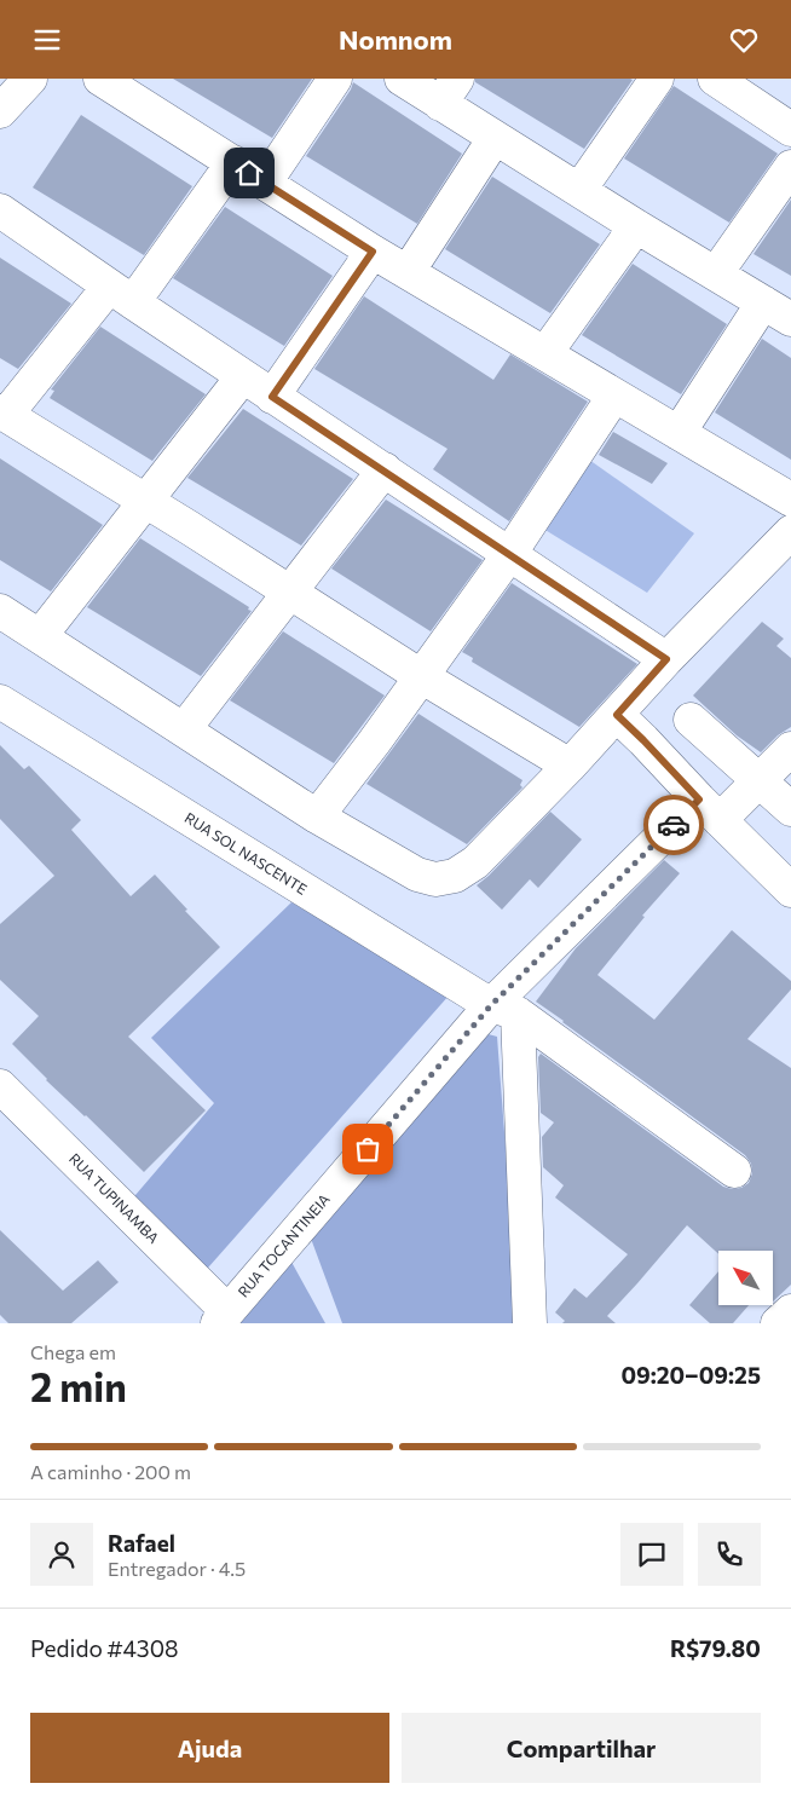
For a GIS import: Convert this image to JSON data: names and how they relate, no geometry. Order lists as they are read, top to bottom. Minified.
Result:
{"streets":{"street":["RUA SOL NASCENTE","RUA TUPINAMBA","RUA TOCANTINEIA"]},"crossings":[["RUA SOL NASCENTE","RUA TOCANTINEIA"],["RUA TUPINAMBA","RUA TOCANTINEIA"]],"north":"top left","page":{"header":"Nomnom","heading":["2 min","Chega em","09:20–09:25"],"panel":["Rafael","Entregador · 4.5","Pedido #4308","R$79.80"],"bar":"A caminho · 200 m","buttons":["Ajuda","Compartilhar"]}}
